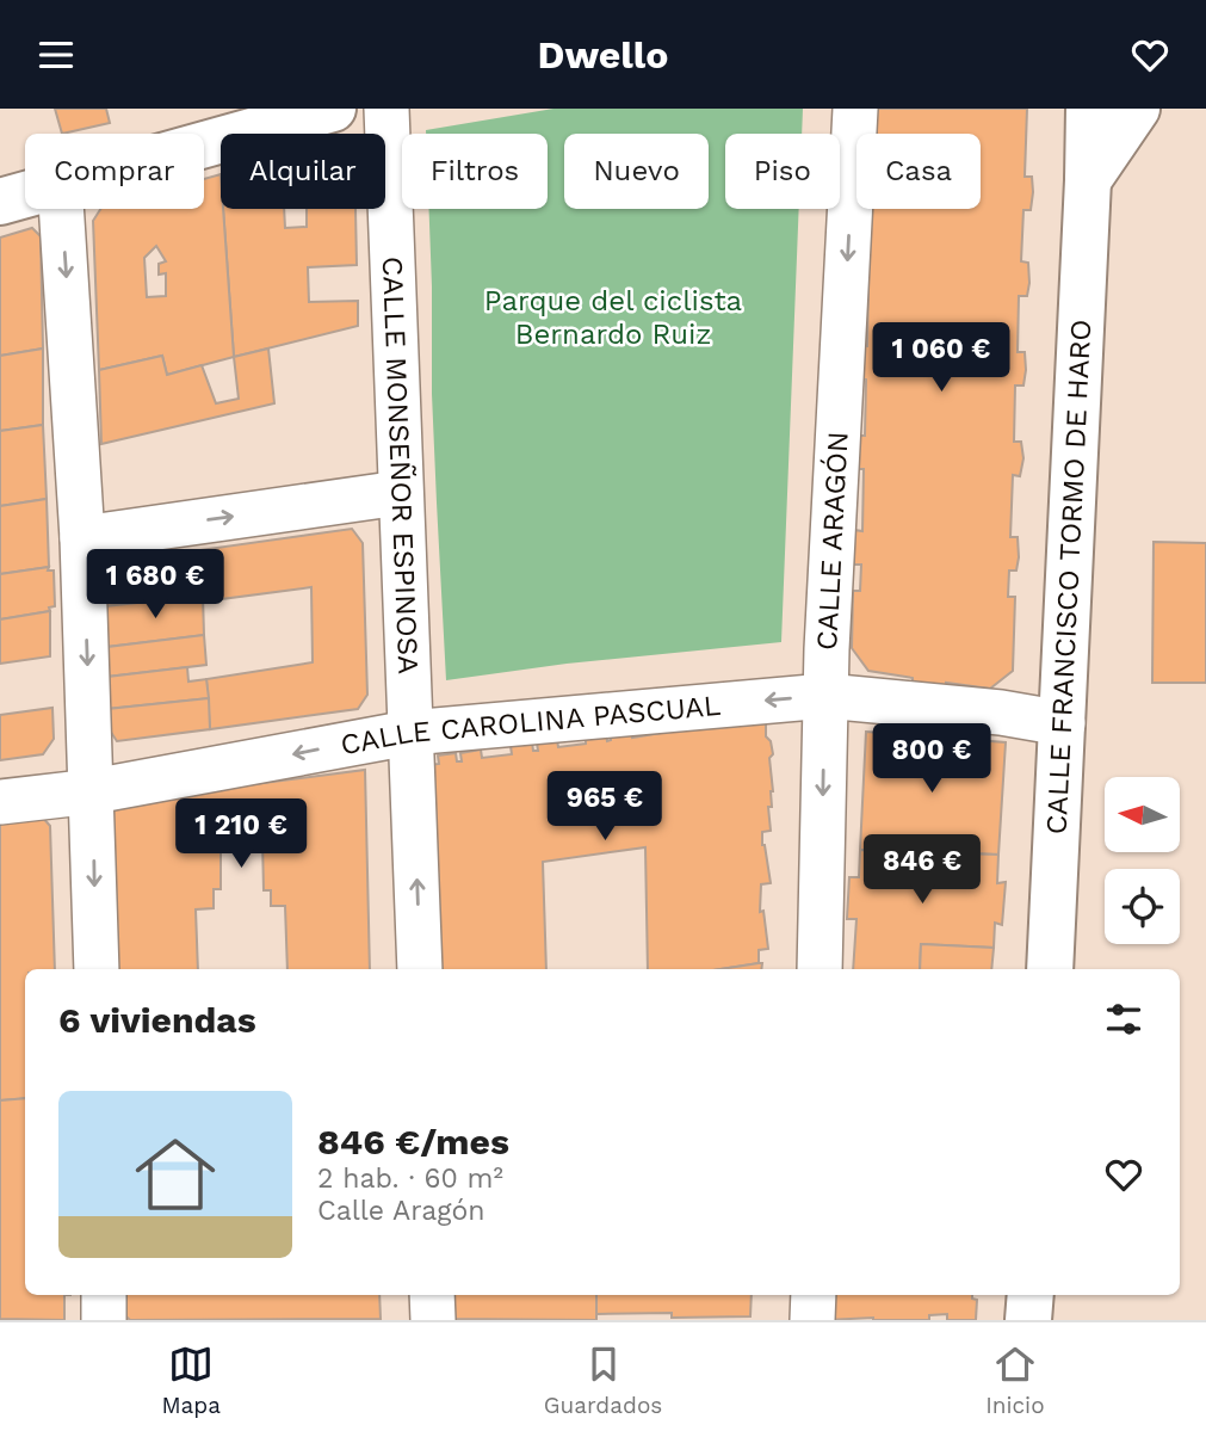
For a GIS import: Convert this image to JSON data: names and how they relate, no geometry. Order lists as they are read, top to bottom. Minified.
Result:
{"streets":{"street":["CALLE MONSEÑOR ESPINOSA","CALLE ARAGÓN","CALLE FRANCISCO TORMO DE HARO","CALLE CAROLINA PASCUAL"]},"crossings":[["CALLE MONSEÑOR ESPINOSA","CALLE CAROLINA PASCUAL"],["CALLE ARAGÓN","CALLE CAROLINA PASCUAL"],["CALLE FRANCISCO TORMO DE HARO","CALLE CAROLINA PASCUAL"]],"one_way":["CALLE ARAGÓN"],"parks":["Parque del ciclista Bernardo Ruiz"],"north":"left","page":{"header":"Dwello","chip":["Comprar","Alquilar","Filtros","Nuevo","Piso","Casa"],"price":["1 060 €","1 680 €","800 €","965 €","1 210 €","846 €"],"heading":"6 viviendas","list":[{"name":"846 €/mes","note":"2 hab. · 60 m² · Calle Aragón"}],"tabs":["Mapa","Guardados","Inicio"]}}
